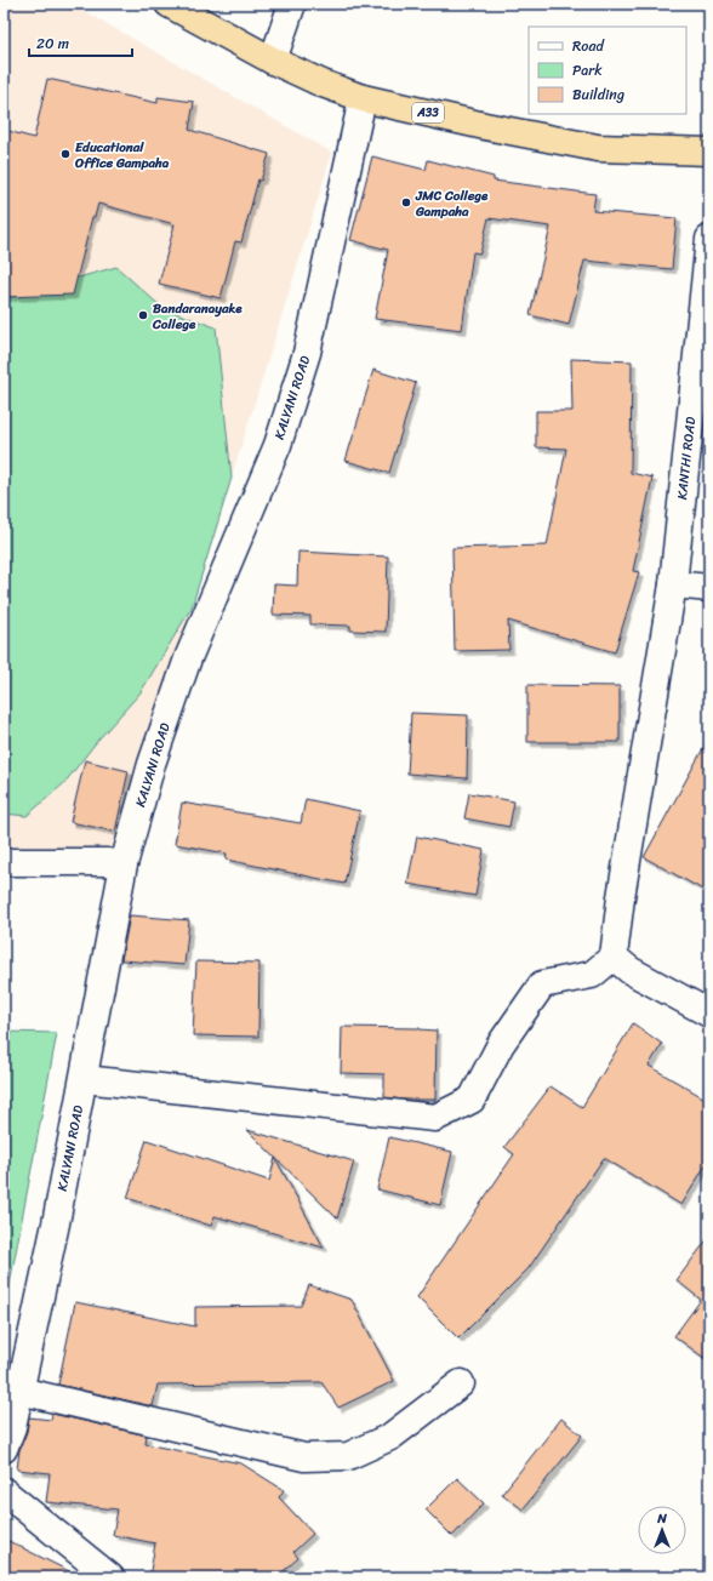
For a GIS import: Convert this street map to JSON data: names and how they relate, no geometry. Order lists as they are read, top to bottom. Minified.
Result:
{"streets":{"highway":["A33"],"street":["KALYANI ROAD","KANTHI ROAD"]},"crossings":[["A33","KALYANI ROAD"]],"places":["Educational Office Gampaha","JMC College Gampaha","Bandaranayake College"],"legend":["Road","Park","Building"],"scale_bar":"20 m","north":"top"}
